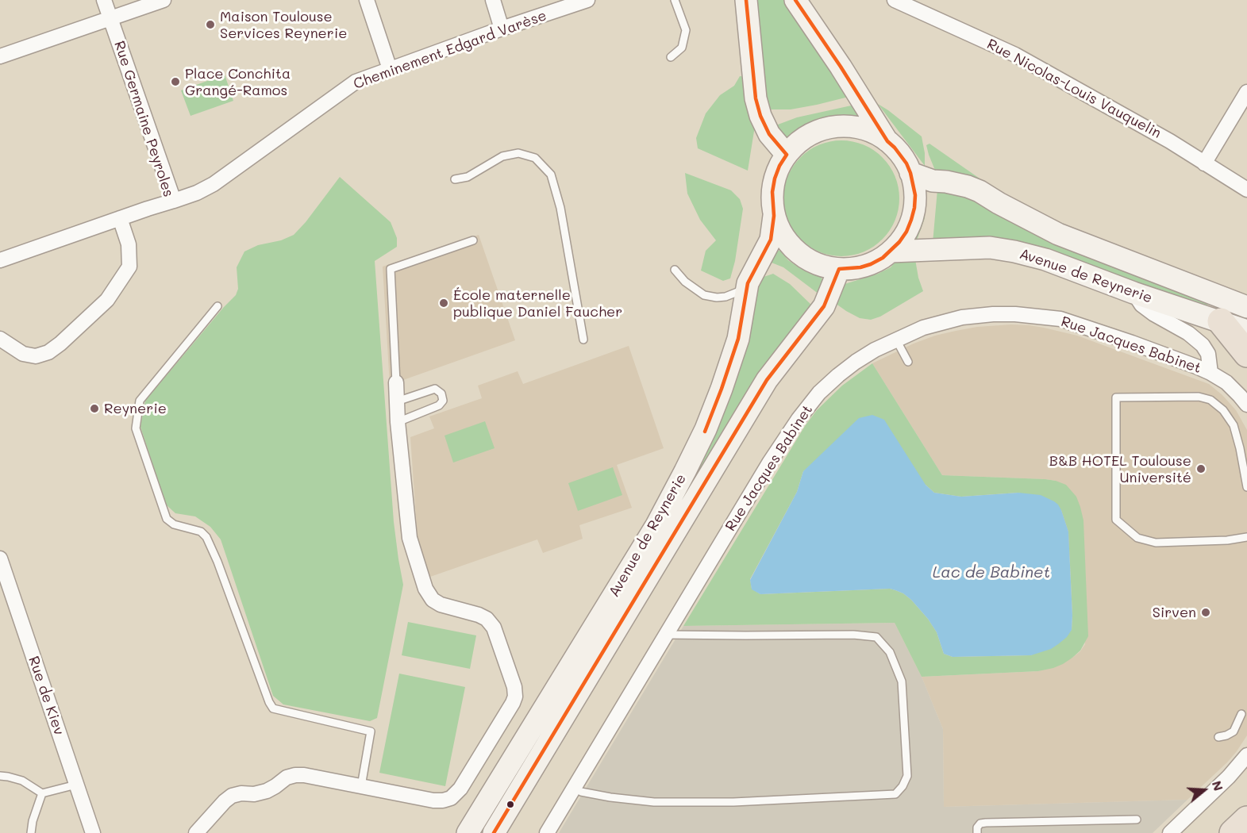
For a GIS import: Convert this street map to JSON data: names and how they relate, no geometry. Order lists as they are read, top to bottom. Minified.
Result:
{"streets":{"main road":["Avenue de Reynerie"],"street":["Cheminement Edgard Varèse","Rue Nicolas-Louis Vauquelin","Rue Germaine Peyroles","Rue Jacques Babinet","Rue de Kiev"]},"crossings":[["Cheminement Edgard Varèse","Rue Germaine Peyroles"],["Avenue de Reynerie","Rue Jacques Babinet"]],"water":["Lac de Babinet"],"places":["Maison Toulouse Services Reynerie","Place Conchita Grangé-Ramos","École maternelle publique Daniel Faucher","Reynerie","B&B HOTEL Toulouse Université","Sirven"],"north":"right"}
